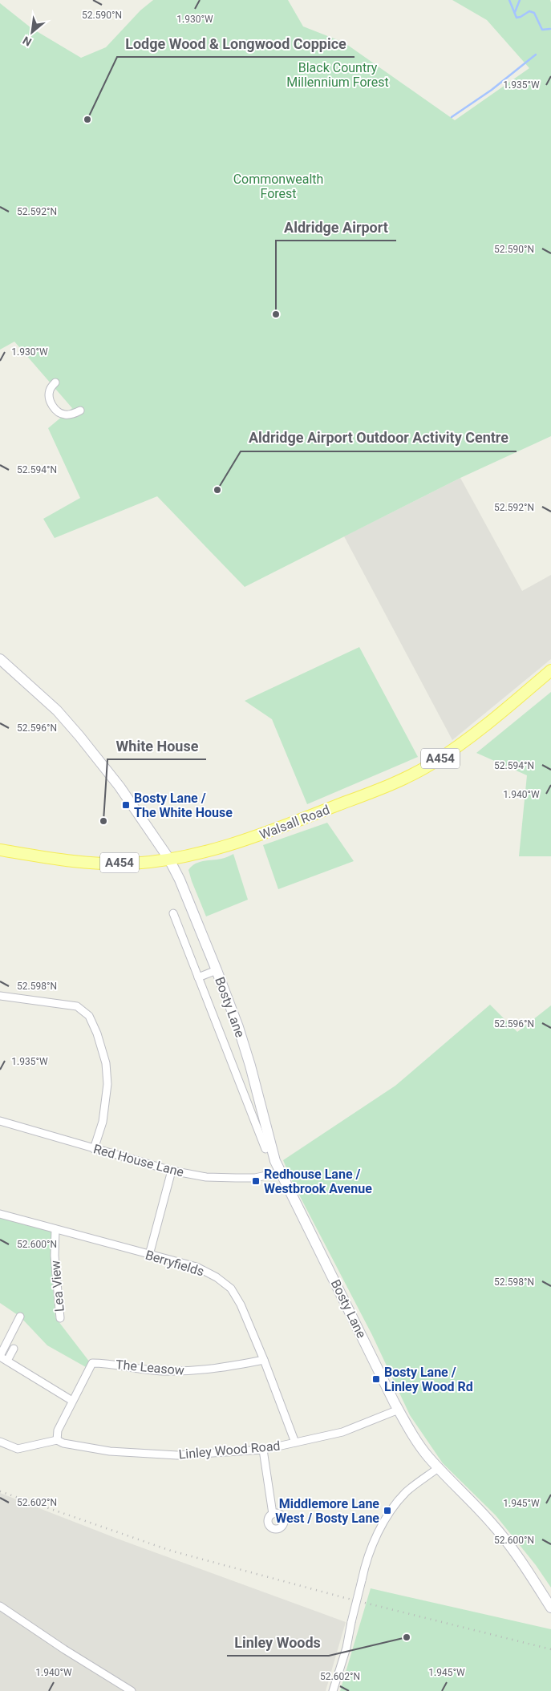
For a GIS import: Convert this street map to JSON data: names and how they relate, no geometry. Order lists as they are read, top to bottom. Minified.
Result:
{"streets":{"main road":["A454","Walsall Road","Bosty Lane"],"street":["Red House Lane","Berryfields","Lea View","The Leasow","Linley Wood Road"]},"crossings":[["Walsall Road","Bosty Lane"],["Bosty Lane","Red House Lane"],["Bosty Lane","Linley Wood Road"],["Berryfields","Lea View"],["Berryfields","The Leasow"],["Berryfields","Linley Wood Road"]],"parks":["Black Country Millennium Forest","Commonwealth Forest"],"places":{"other":["Lodge Wood & Longwood Coppice","Aldridge Airport","Aldridge Airport Outdoor Activity Centre","White House","Linley Woods"],"transit":["Bosty Lane / The White House","Redhouse Lane / Westbrook Avenue","Bosty Lane / Linley Wood Rd","Middlemore Lane West / Bosty Lane"]},"north":"bottom left","coordinates":["52.590°N","1.930°W","1.935°W","52.592°N","52.594°N","52.596°N","1.940°W","52.598°N","52.600°N","52.602°N","1.945°W"]}
